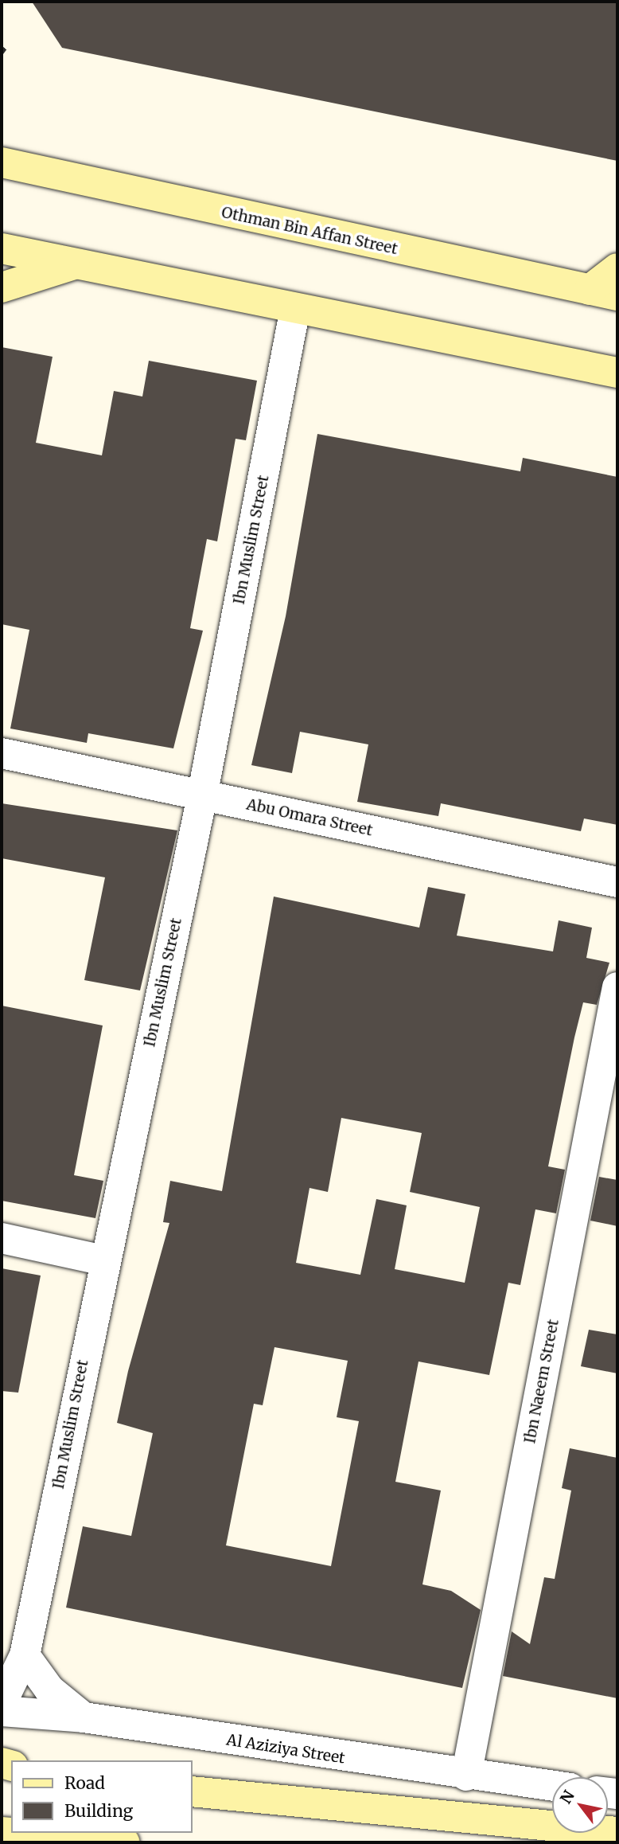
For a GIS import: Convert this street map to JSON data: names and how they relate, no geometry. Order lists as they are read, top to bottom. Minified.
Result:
{"streets":{"street":["Othman Bin Affan Street","Ibn Muslim Street","Abu Omara Street","Ibn Naeem Street","Al Aziziya Street"]},"crossings":[["Ibn Muslim Street","Abu Omara Street"],["Ibn Naeem Street","Al Aziziya Street"]],"legend":["Road","Building"],"north":"top left"}
